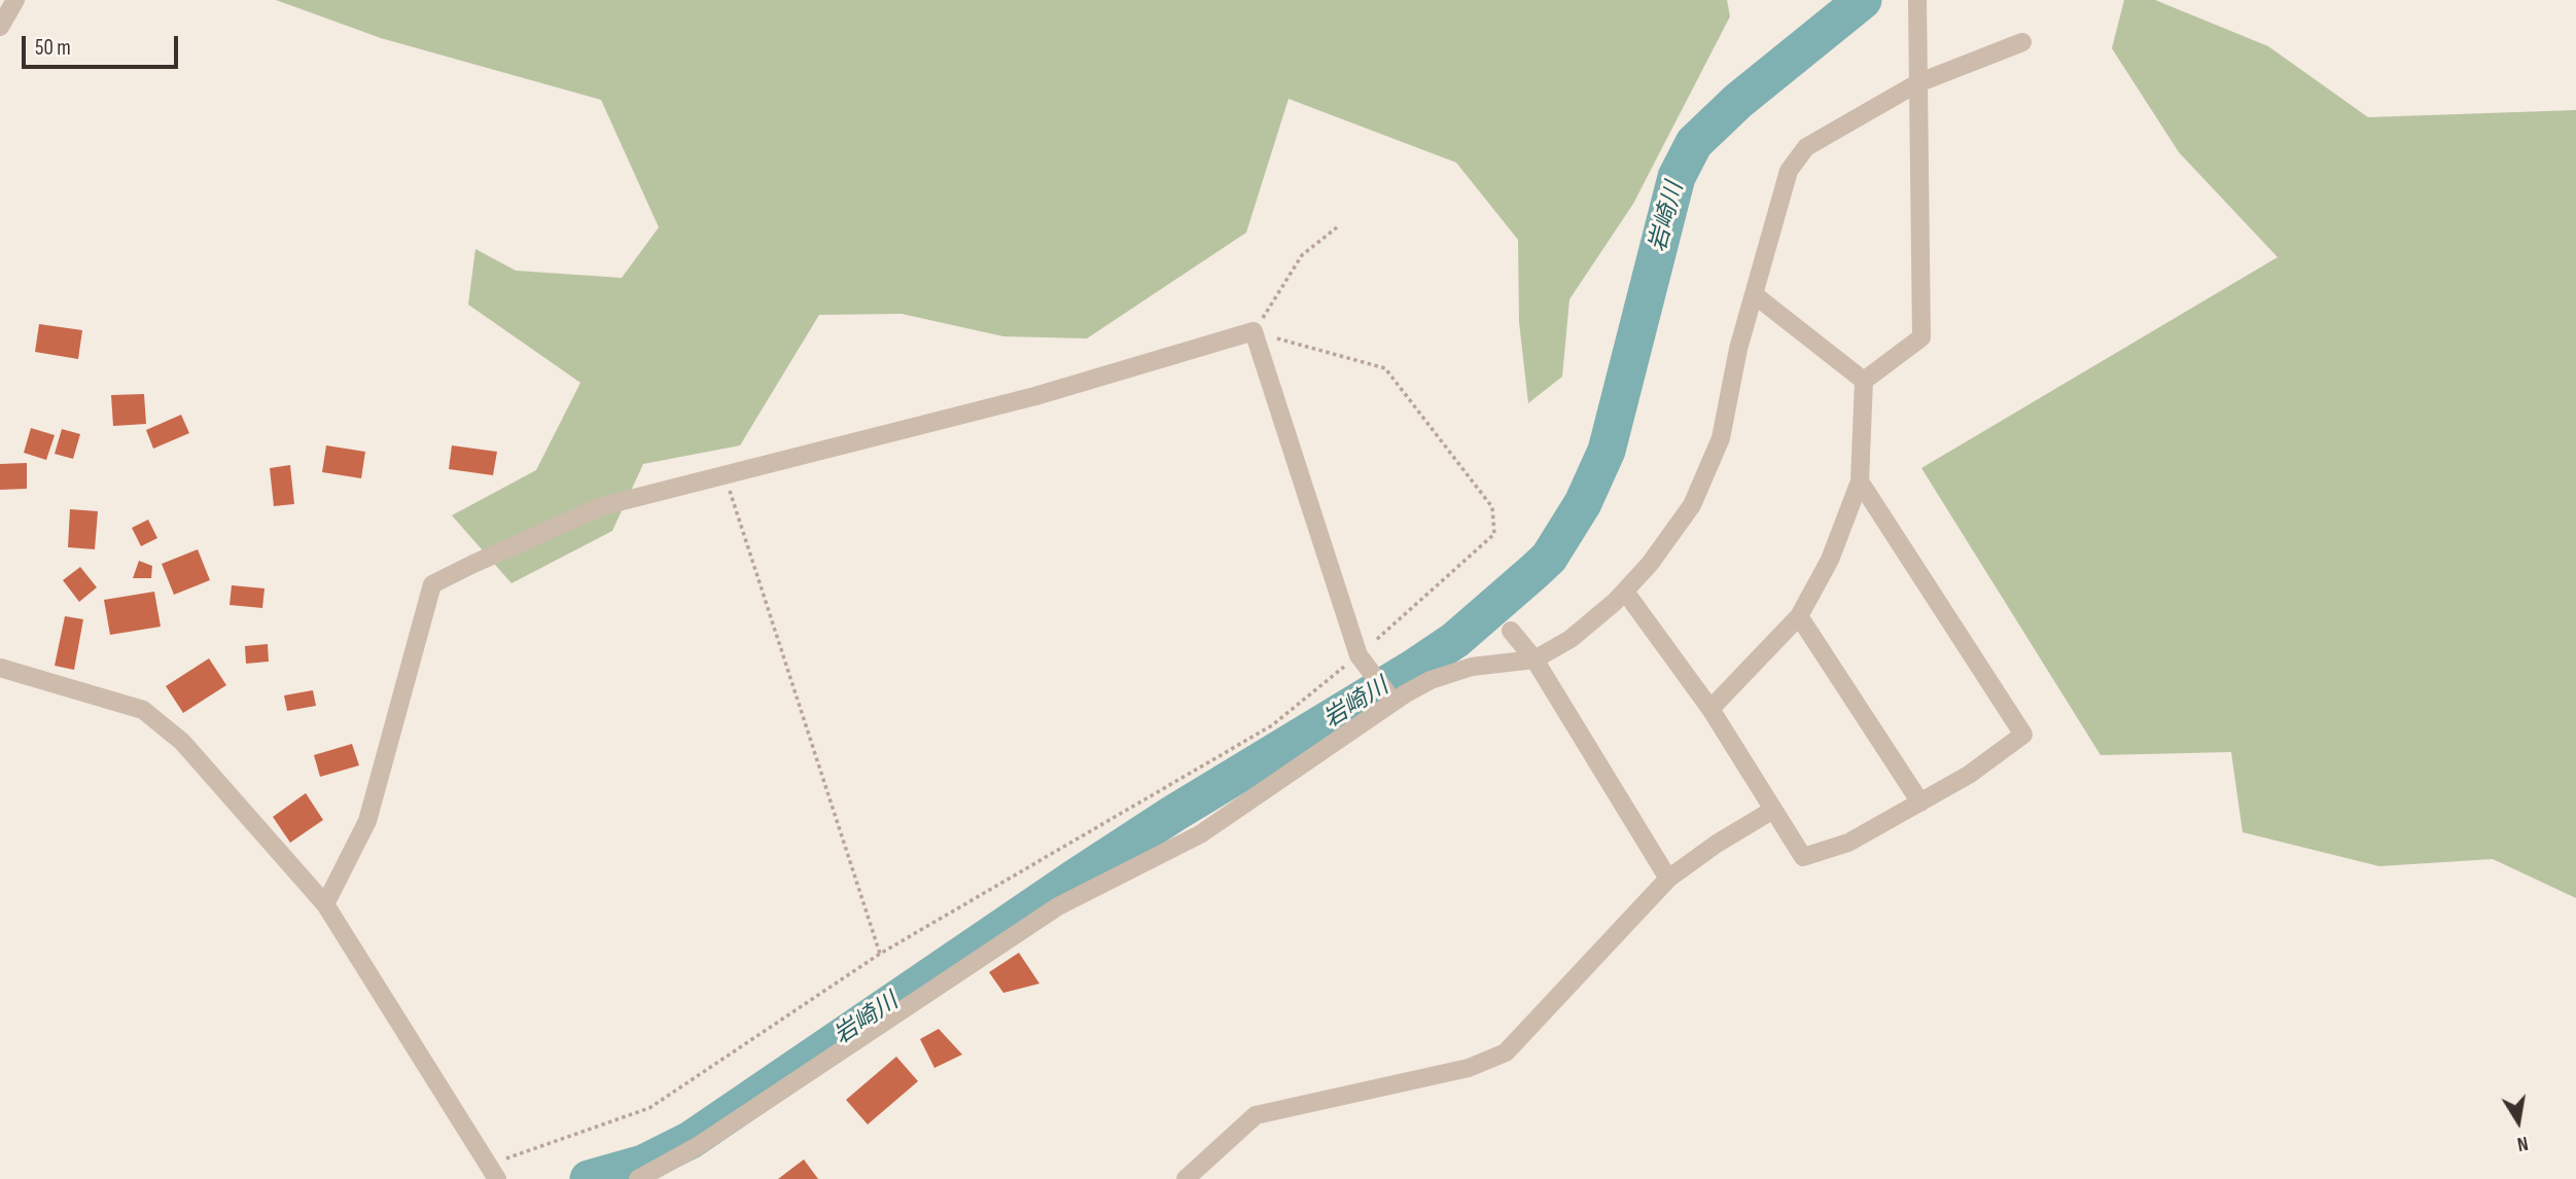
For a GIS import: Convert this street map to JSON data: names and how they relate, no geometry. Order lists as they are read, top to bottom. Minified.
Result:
{"water":["岩崎川"],"scale_bar":"50 m","north":"bottom"}
